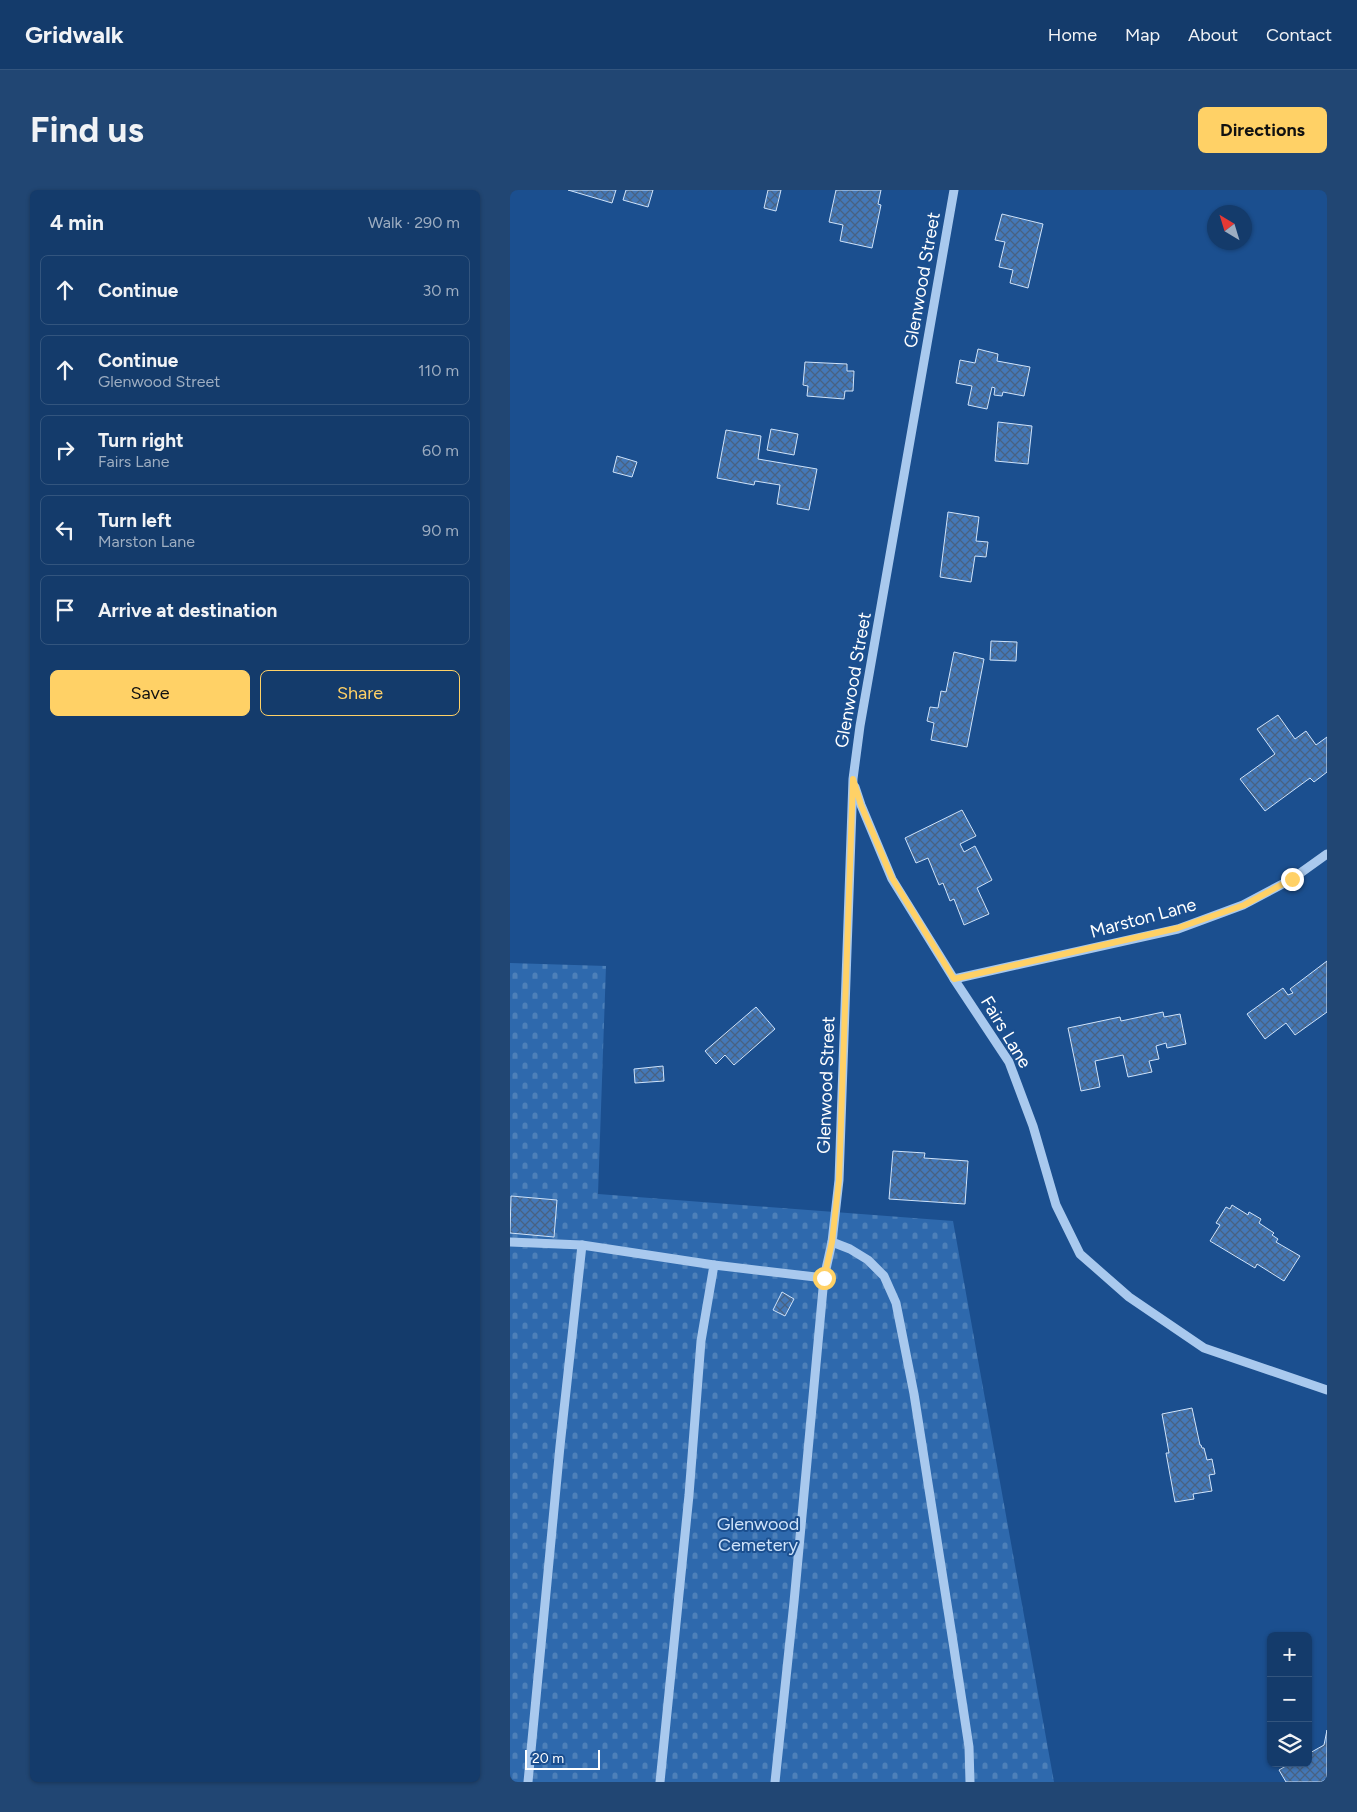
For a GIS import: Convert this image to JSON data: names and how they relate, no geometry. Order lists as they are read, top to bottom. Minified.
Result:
{"streets":{"street":["Glenwood Street","Marston Lane","Fairs Lane"]},"crossings":[["Glenwood Street","Fairs Lane"],["Marston Lane","Fairs Lane"]],"parks":["Glenwood Cemetery"],"scale_bar":"20 m","north":"top left","page":{"header":"Gridwalk","nav":["Home","Map","About","Contact"],"buttons":["Directions",["Save","Share"]],"title":"Find us","heading":["4 min","Walk · 290 m"],"list":[["Continue","30 m"],["Continue","Glenwood Street","110 m"],["Turn right","Fairs Lane","60 m"],["Turn left","Marston Lane","90 m"],"Arrive at destination"],"map_buttons":["+","−"],"scale":"20 m"}}
